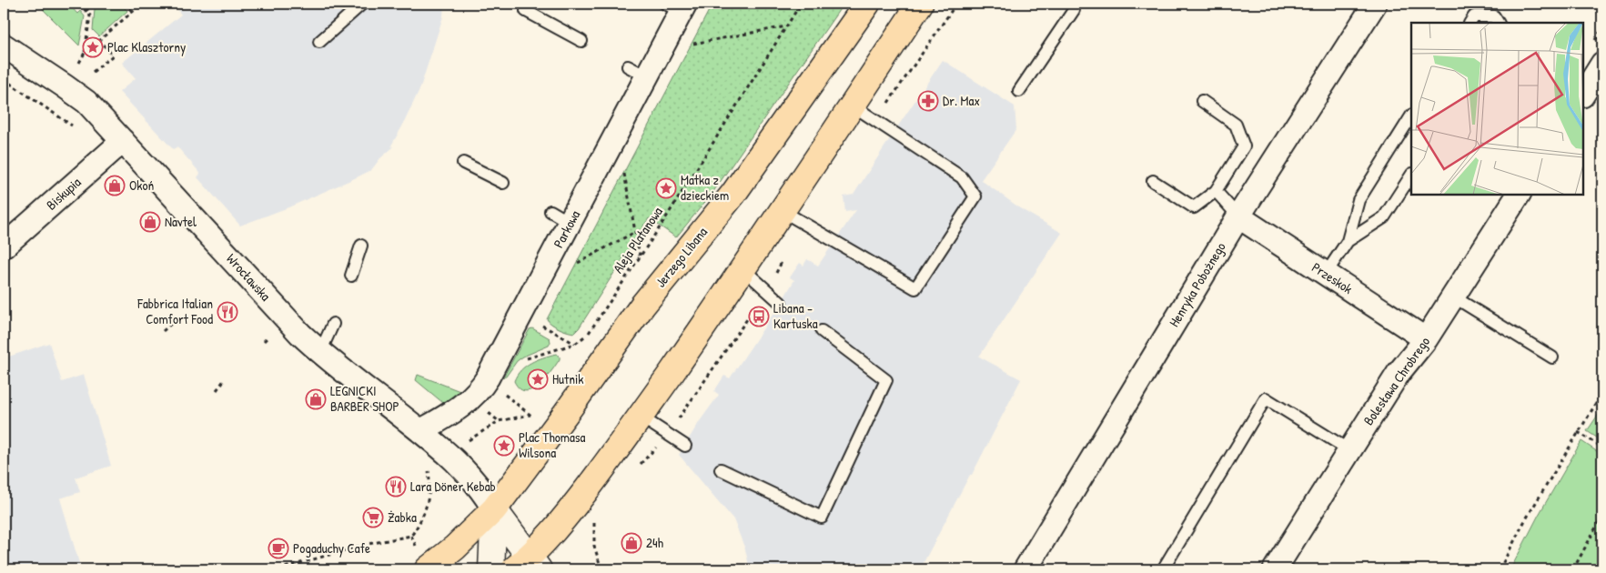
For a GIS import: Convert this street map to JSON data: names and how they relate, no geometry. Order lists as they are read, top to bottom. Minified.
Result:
{"streets":{"main road":["Jerzego Libana"],"street":["Biskupia","Parkowa","Wrocławska","Przeskok","Henryka Pobożnego","Bolesława Chrobrego"],"path":["Aleja Platanowa"]},"crossings":[["Biskupia","Wrocławska"],["Parkowa","Wrocławska"],["Jerzego Libana","Wrocławska"],["Przeskok","Henryka Pobożnego"],["Przeskok","Bolesława Chrobrego"]],"places":{"place":["Plac Klasztorny","Matka z dzieckiem","Hutnik","Plac Thomasa Wilsona"],"pharmacy":["Dr. Max"],"shop":["Okoń","Navtel","LEGNICKI BARBER SHOP","24h"],"restaurant":["Fabbrica Italian Comfort Food","Lara Döner Kebab"],"bus stop":["Libana - Kartuska"],"supermarket":["Żabka"],"cafe":["Pogaduchy Cafe"]}}
